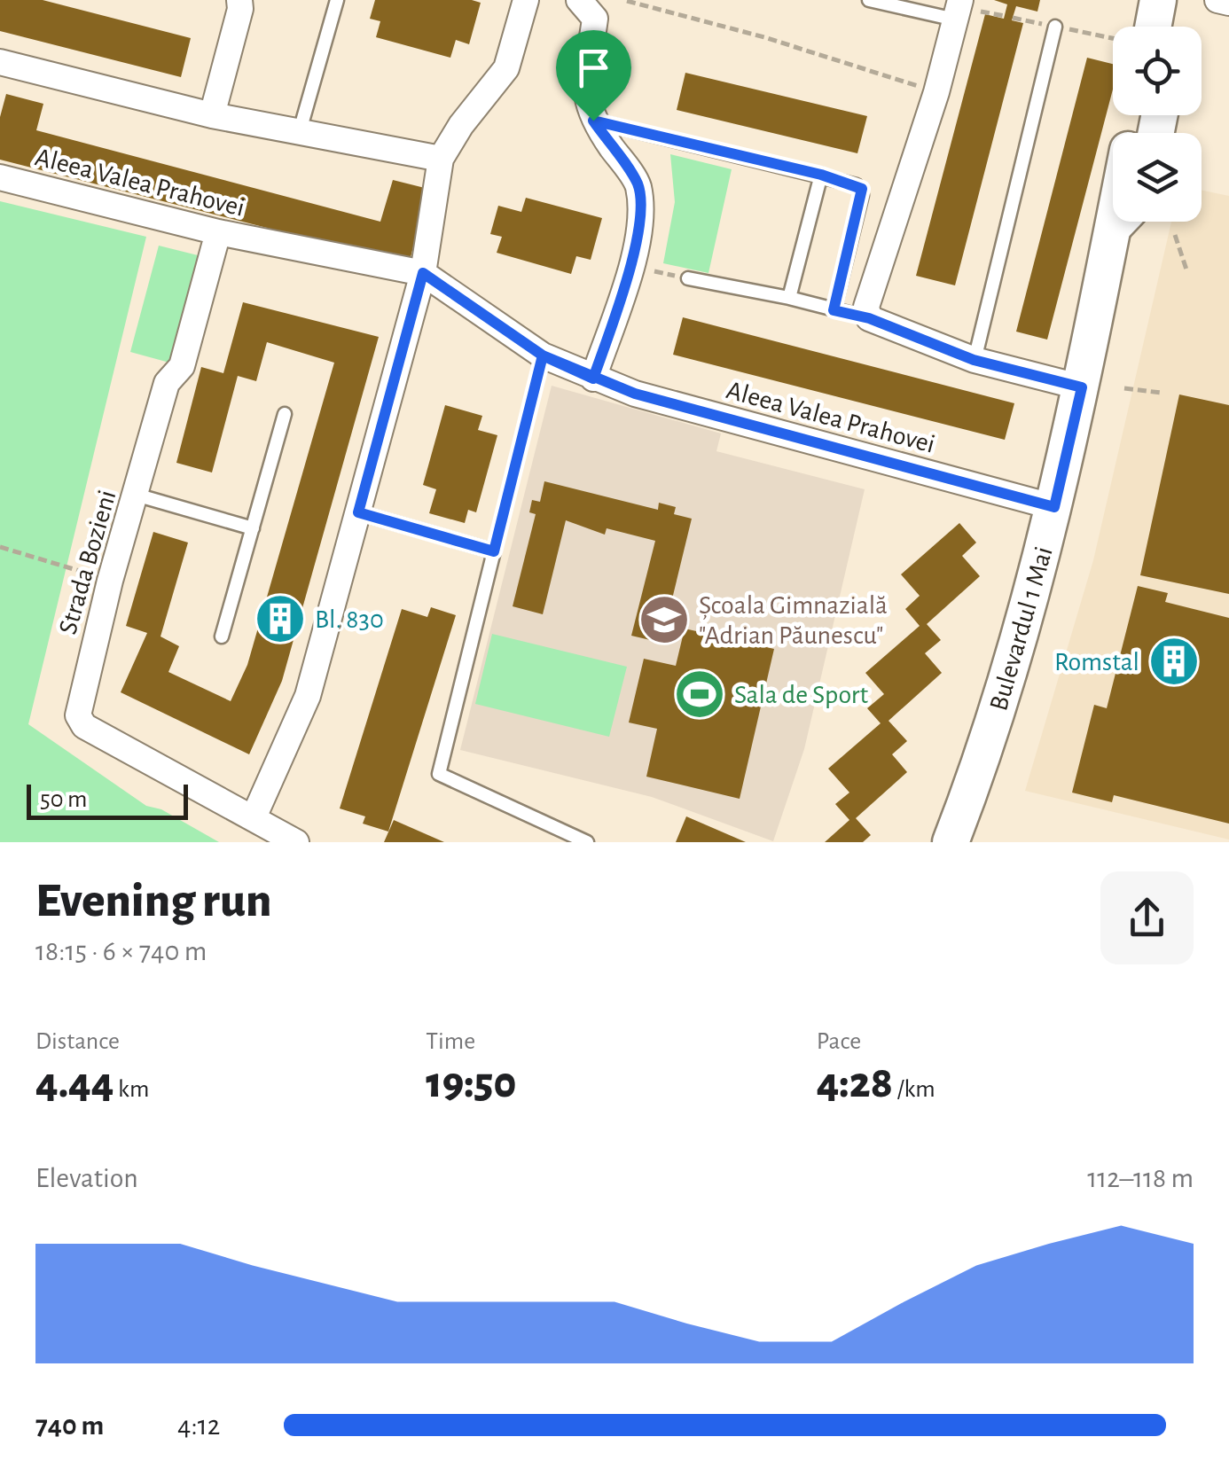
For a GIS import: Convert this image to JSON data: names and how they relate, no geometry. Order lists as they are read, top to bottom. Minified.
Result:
{"streets":{"main road":["Bulevardul 1 Mai"],"street":["Aleea Valea Prahovei","Strada Bozieni"]},"crossings":[["Aleea Valea Prahovei","Strada Bozieni"],["Aleea Valea Prahovei","Bulevardul 1 Mai"]],"places":{"building":["Bl. 830","Romstal"],"school or university":["Școala Gimnazială \"Adrian Păunescu\""],"sports":["Sala de Sport"]},"scale_bar":"50 m","page":{"scale":"50 m","heading":["Evening run","18:15 · 6 × 740 m"],"stats":[["Distance","4.44 km"],["Time","19:50"],["Pace","4:28 /km"]],"chart":["Elevation","112–118 m"],"list":[{"name":"740 m","note":"4:12"}]}}
